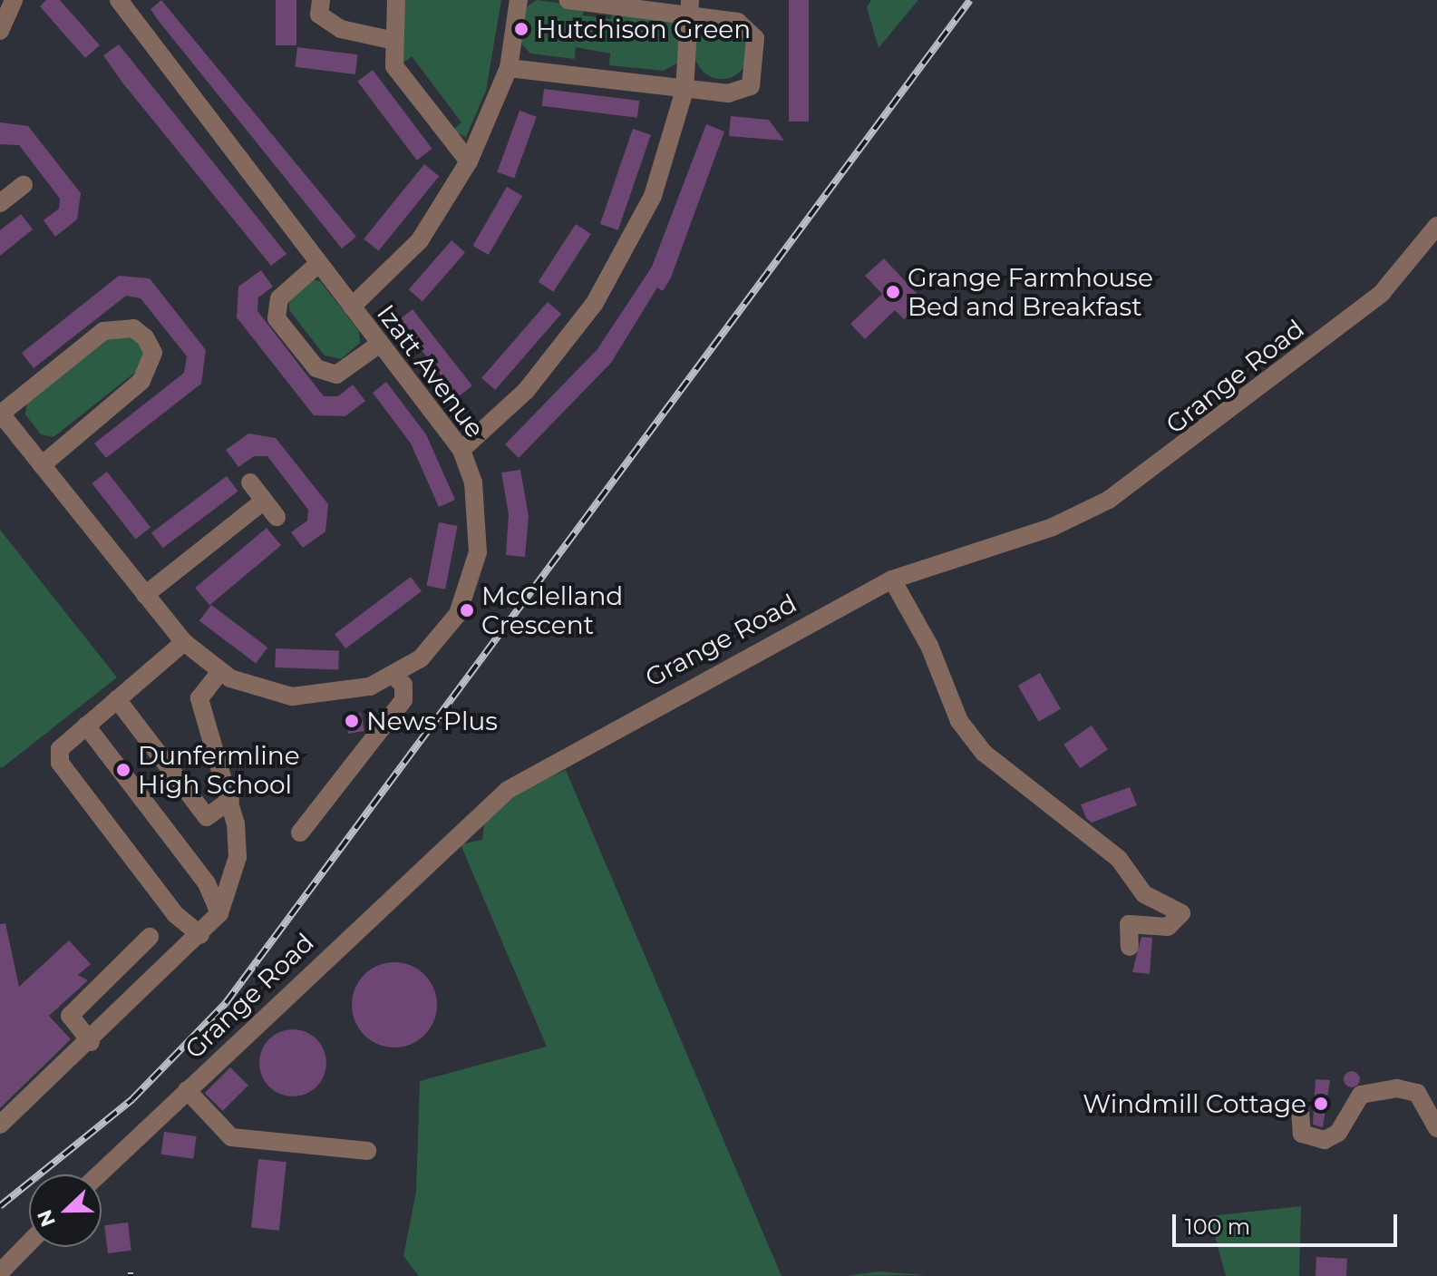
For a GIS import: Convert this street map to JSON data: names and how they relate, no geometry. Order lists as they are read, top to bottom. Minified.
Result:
{"streets":{"street":["Izatt Avenue","Grange Road"]},"places":["Hutchison Green","Grange Farmhouse Bed and Breakfast","McClelland Crescent","News Plus","Dunfermline High School","Windmill Cottage"],"scale_bar":"100 m","north":"left"}
